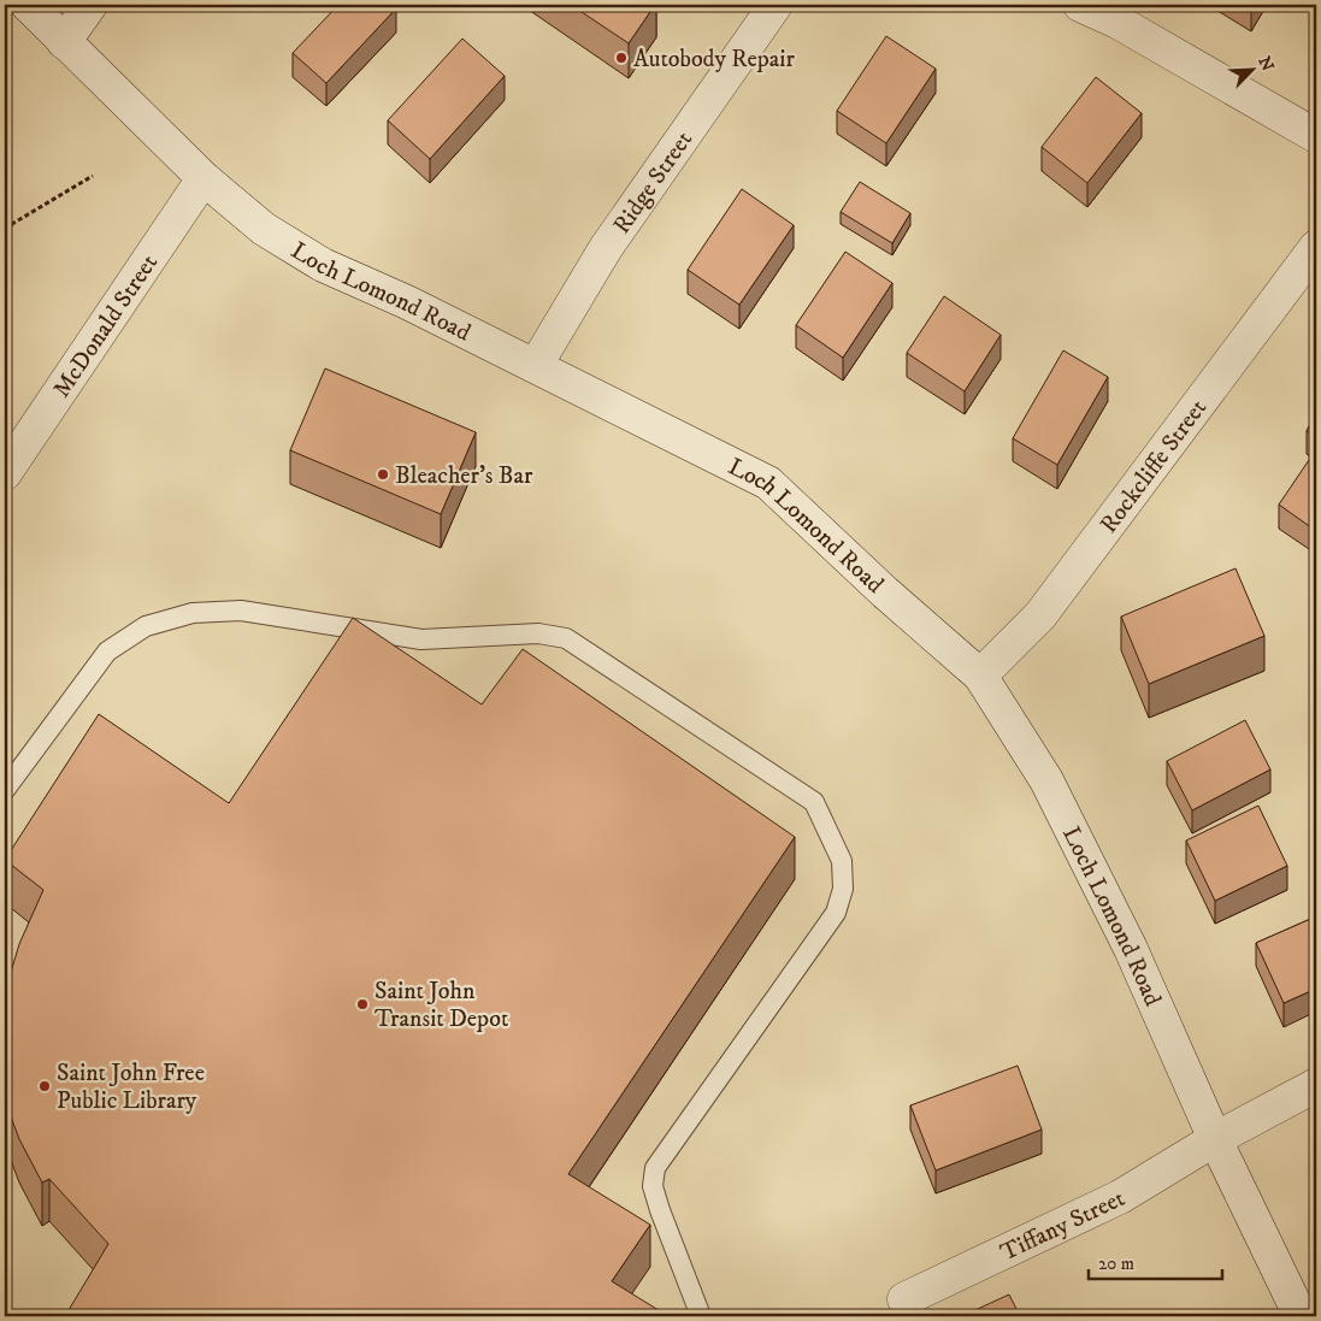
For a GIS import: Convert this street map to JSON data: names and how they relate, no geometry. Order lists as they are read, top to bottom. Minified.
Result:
{"streets":{"street":["Ridge Street","Loch Lomond Road","McDonald Street","Rockcliffe Street","Tiffany Street"]},"crossings":[["Ridge Street","Loch Lomond Road"],["Loch Lomond Road","McDonald Street"],["Loch Lomond Road","Rockcliffe Street"],["Loch Lomond Road","Tiffany Street"]],"places":["Autobody Repair","Bleacher's Bar","Saint John Transit Depot","Saint John Free Public Library"],"scale_bar":"20 m","north":"top right"}
